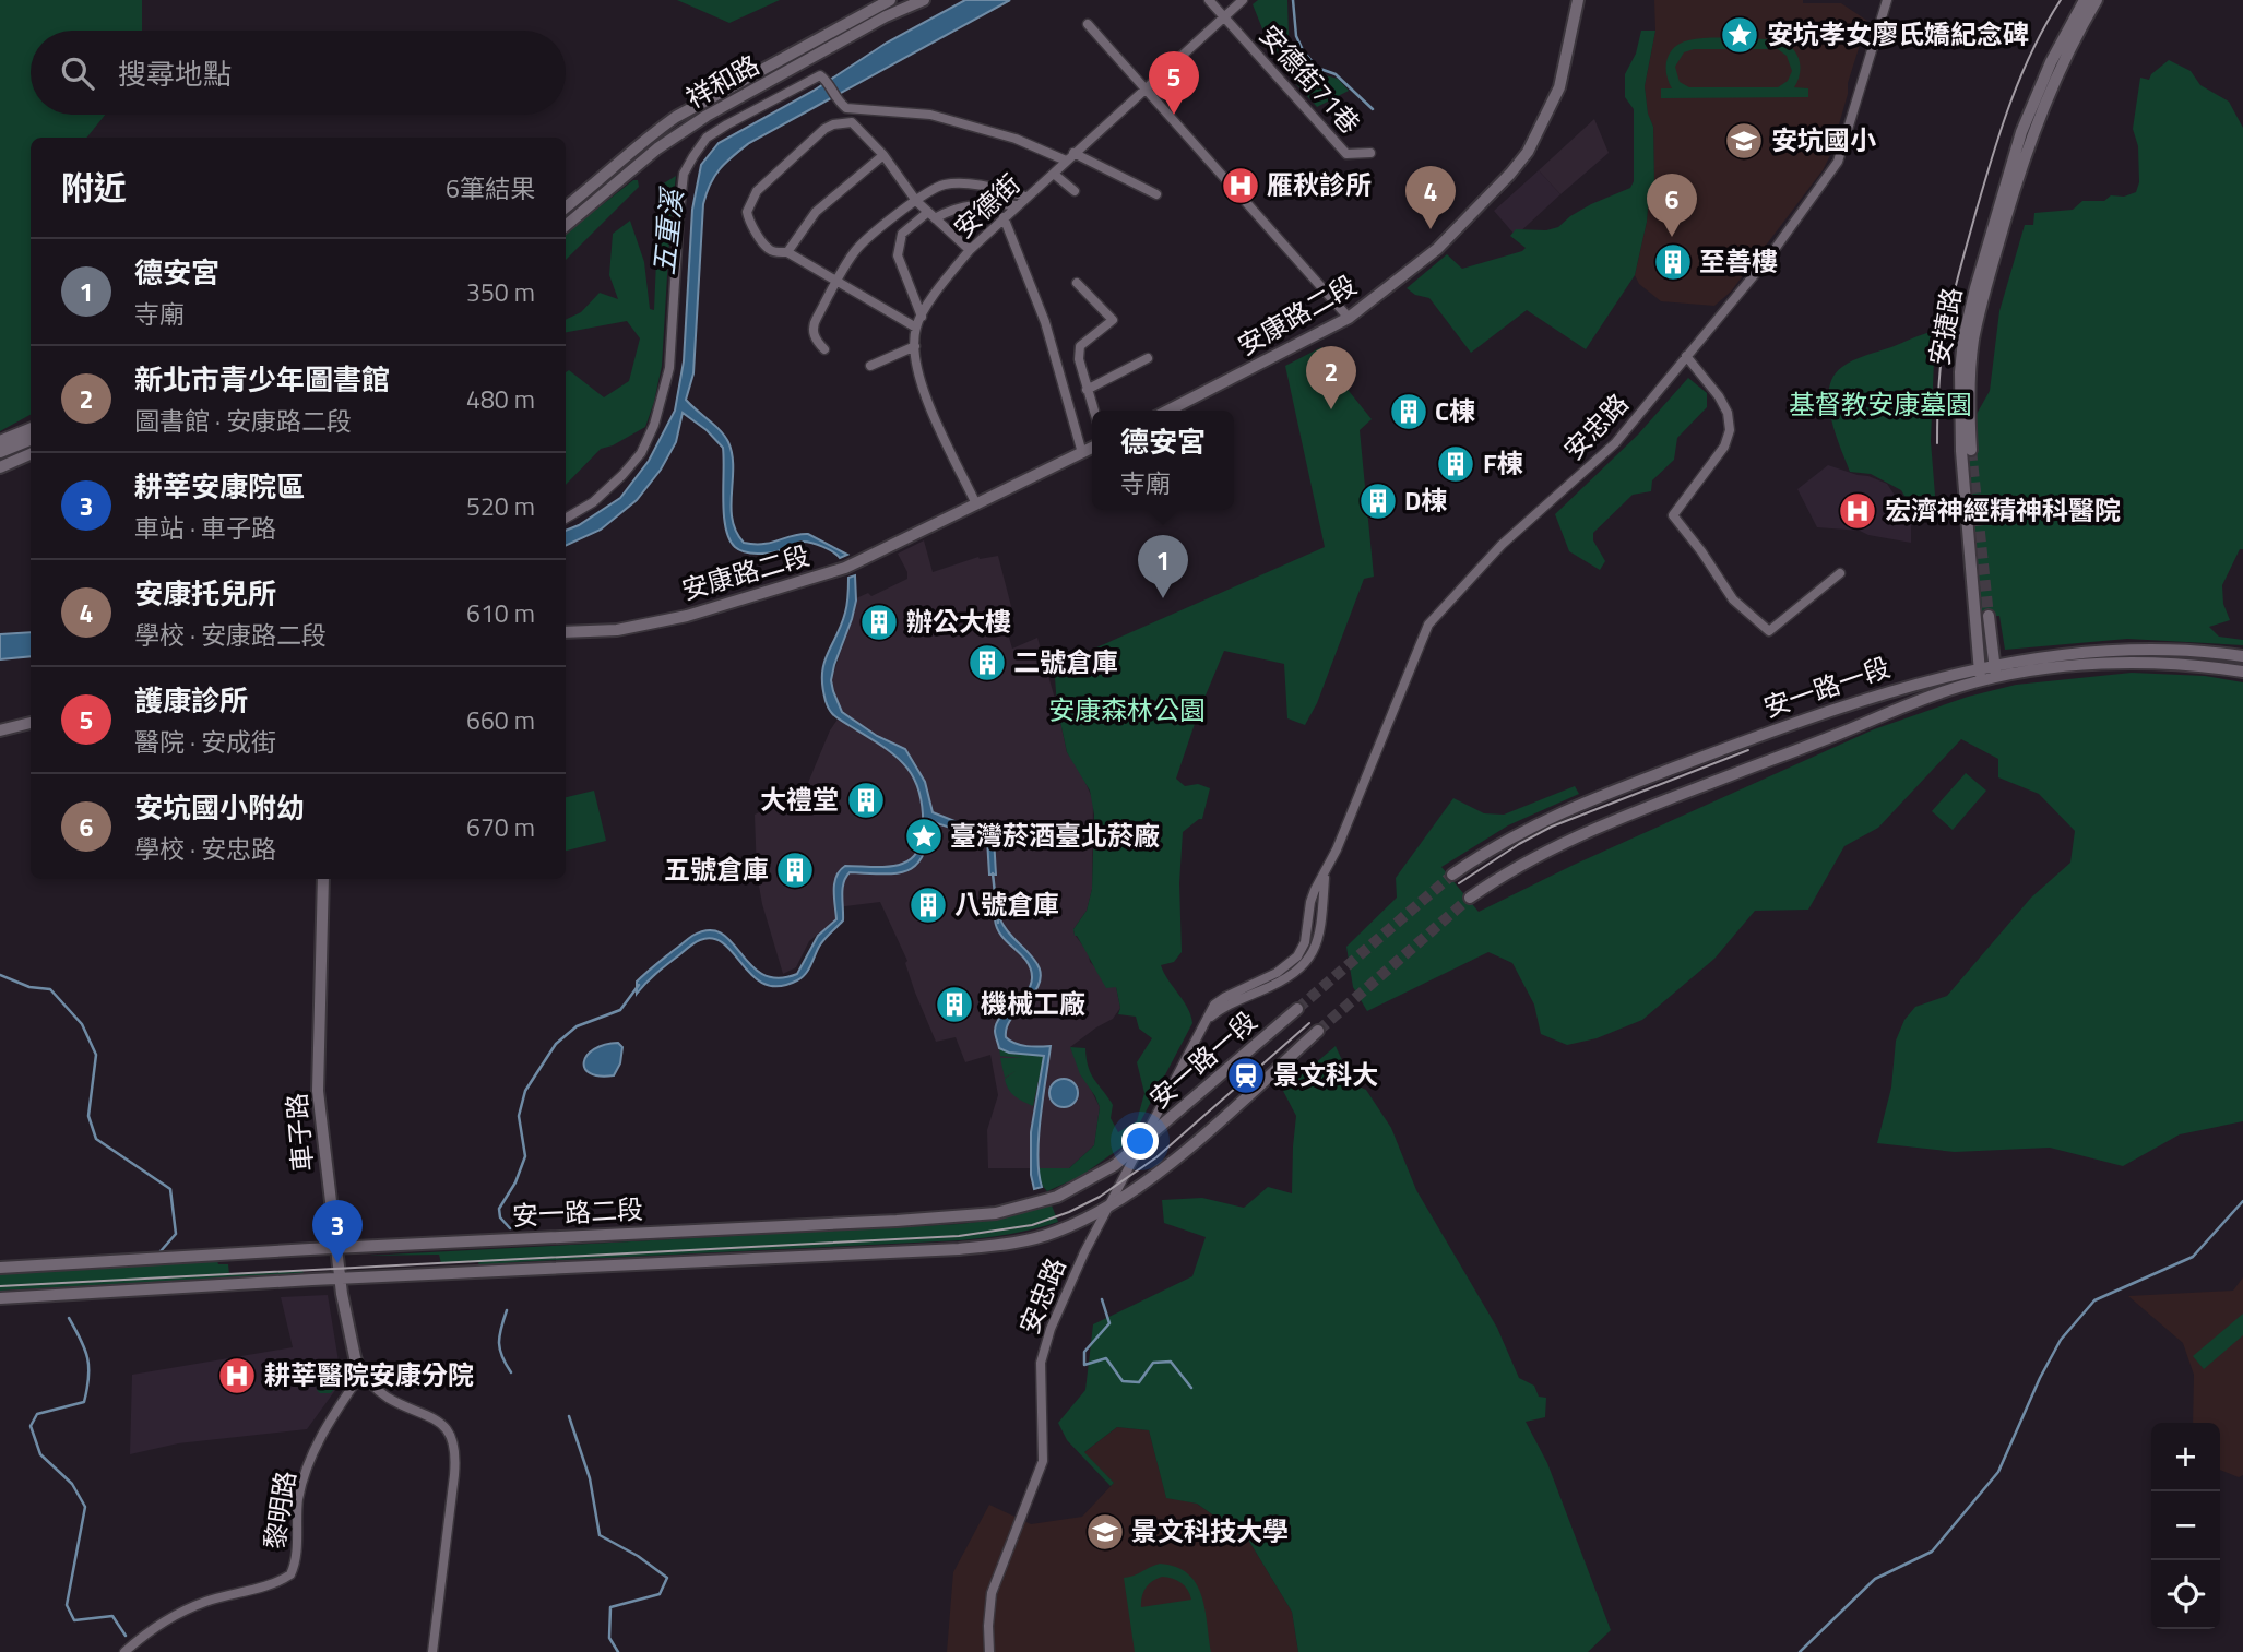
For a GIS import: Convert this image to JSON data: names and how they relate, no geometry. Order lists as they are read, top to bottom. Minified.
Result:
{"streets":{"street":["安德街71巷","祥和路","安德街","安康路二段","安捷路","安忠路","安一路一段","車子路","安一路二段","黎明路"]},"crossings":[["安德街71巷","安德街"],["安德街","安康路二段"],["安捷路","安一路一段"],["安忠路","安一路一段"],["安忠路","安一路二段"],["安一路一段","安一路二段"],["車子路","安一路二段"],["車子路","黎明路"]],"water":["五重溪"],"parks":["基督教安康墓園","安康森林公園"],"places":{"place":["安坑孝女廖氏嬌紀念碑","臺灣菸酒臺北菸廠"],"school or university":["安坑國小","景文科技大學"],"hospital":["雁秋診所","宏濟神經精神科醫院","耕莘醫院安康分院"],"building":["至善樓","C棟","F棟","D棟","辦公大樓","二號倉庫","大禮堂","五號倉庫","八號倉庫","機械工廠"],"station":["景文科大"]},"page":{"search":"搜尋地點","pins":["5","4","6","2","1","3"],"heading":["附近","6筆結果"],"list":[{"mark":"1","name":"德安宮","note":"寺廟","value":"350 m"},{"mark":"2","name":"新北市青少年圖書館","note":"圖書館 · 安康路二段","value":"480 m"},{"mark":"3","name":"耕莘安康院區","note":"車站 · 車子路","value":"520 m"},{"mark":"4","name":"安康托兒所","note":"學校 · 安康路二段","value":"610 m"},{"mark":"5","name":"護康診所","note":"醫院 · 安成街","value":"660 m"},{"mark":"6","name":"安坑國小附幼","note":"學校 · 安忠路","value":"670 m"}],"popup":["德安宮","寺廟"],"map_buttons":["+","−"]}}
